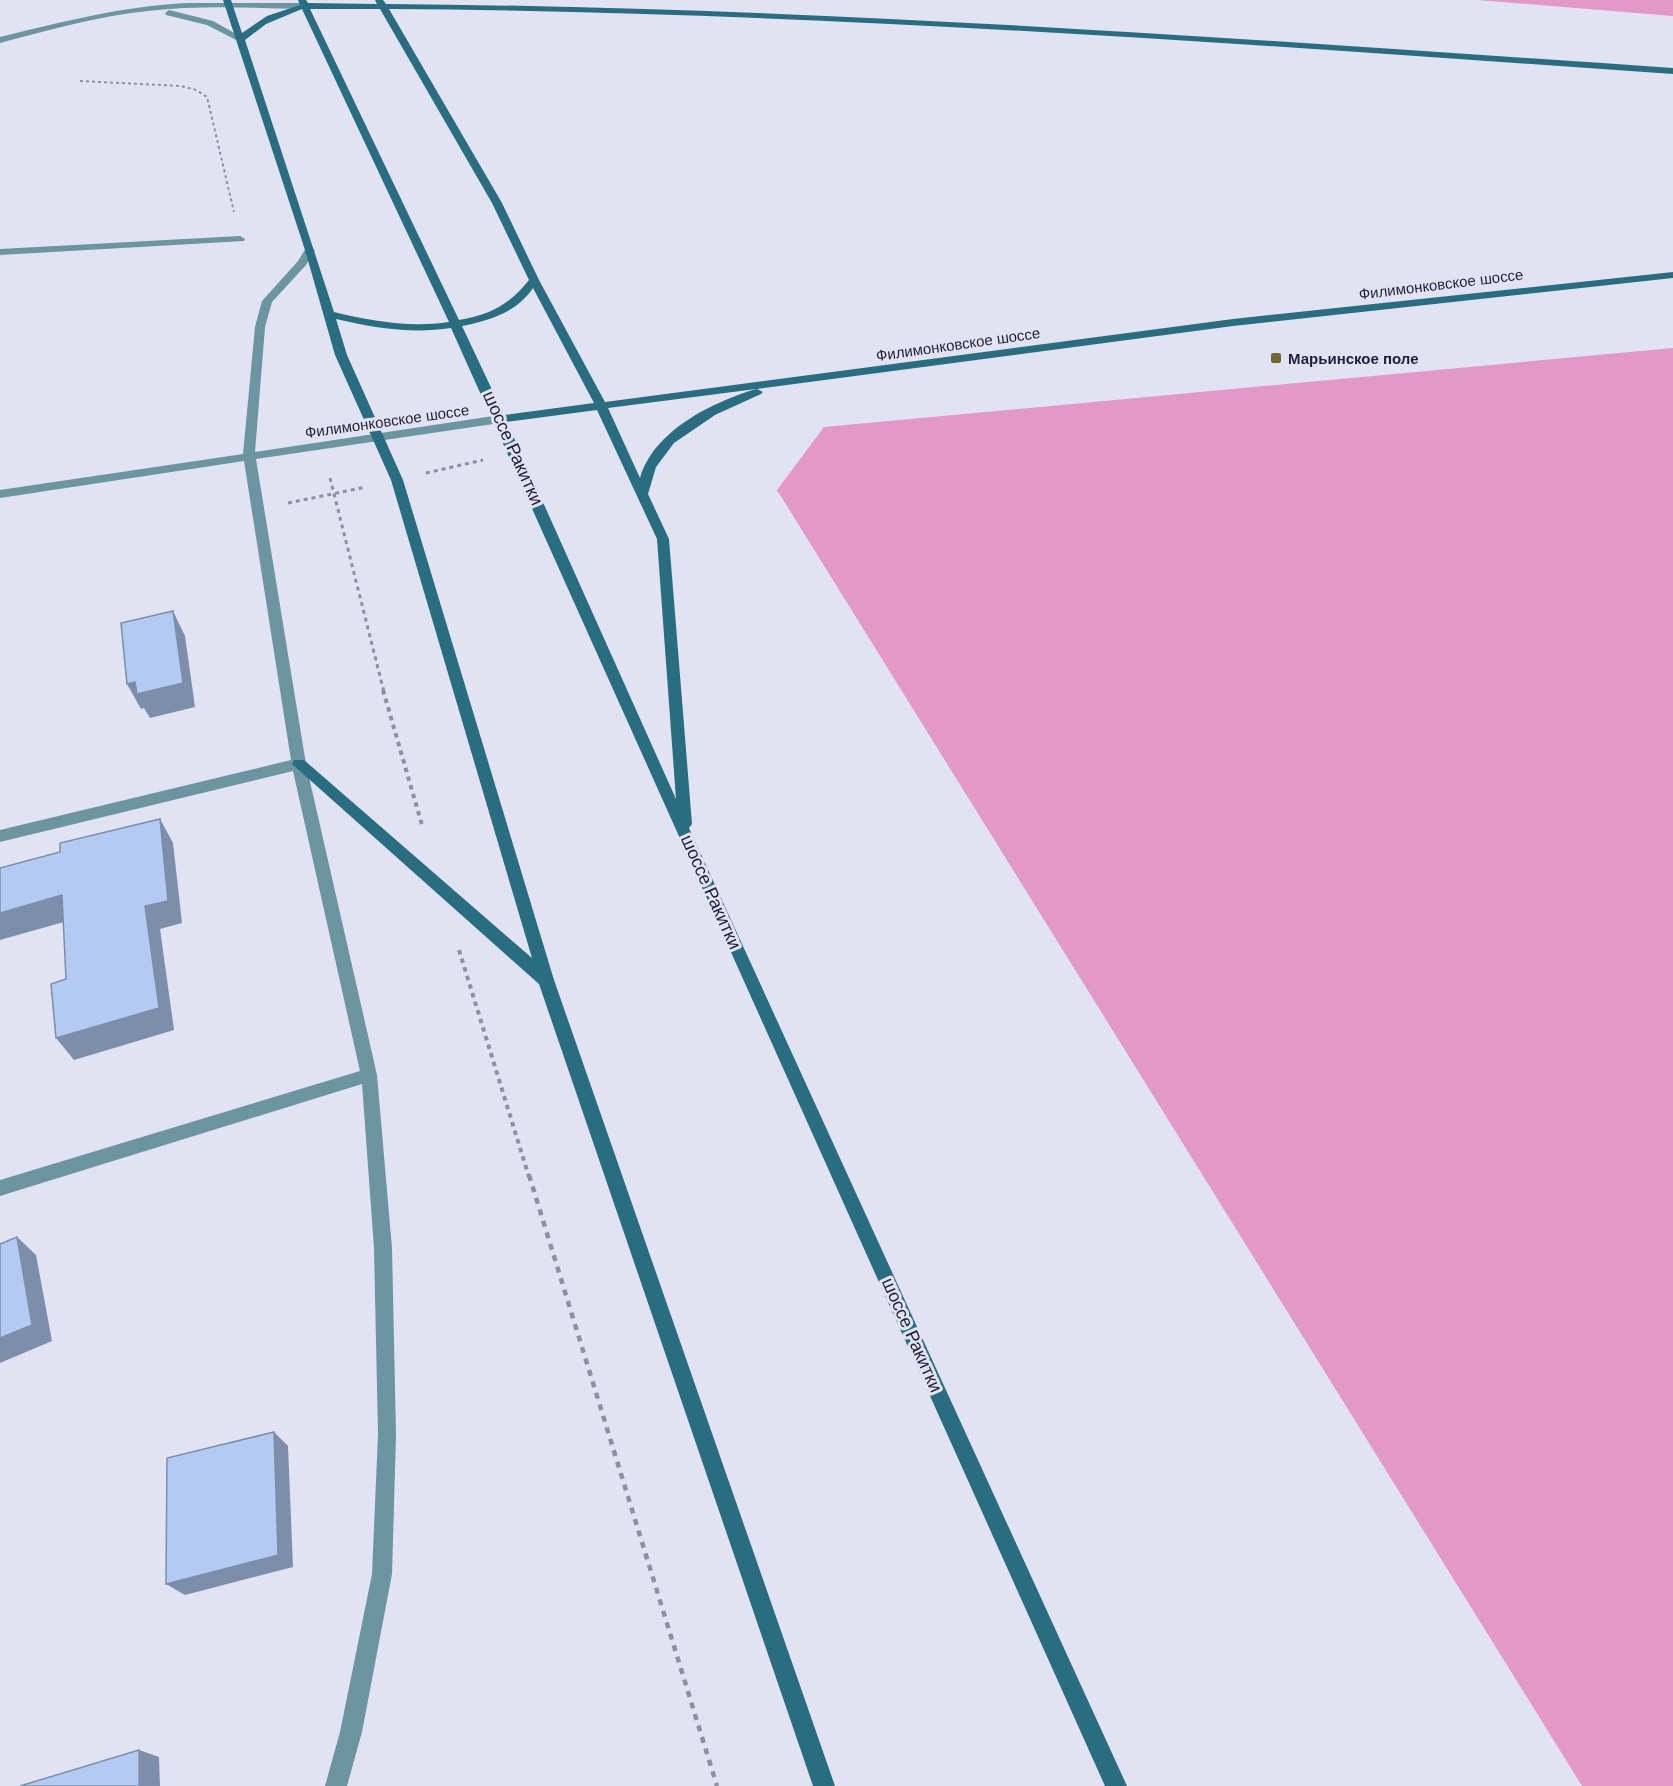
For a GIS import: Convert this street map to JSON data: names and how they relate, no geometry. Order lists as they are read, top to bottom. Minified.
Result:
{"streets":{"main road":["Филимонковское шоссе","шоссе Ракитки"]},"crossings":[["Филимонковское шоссе","шоссе Ракитки"]],"places":{"transit":["Марьинское поле"]}}
